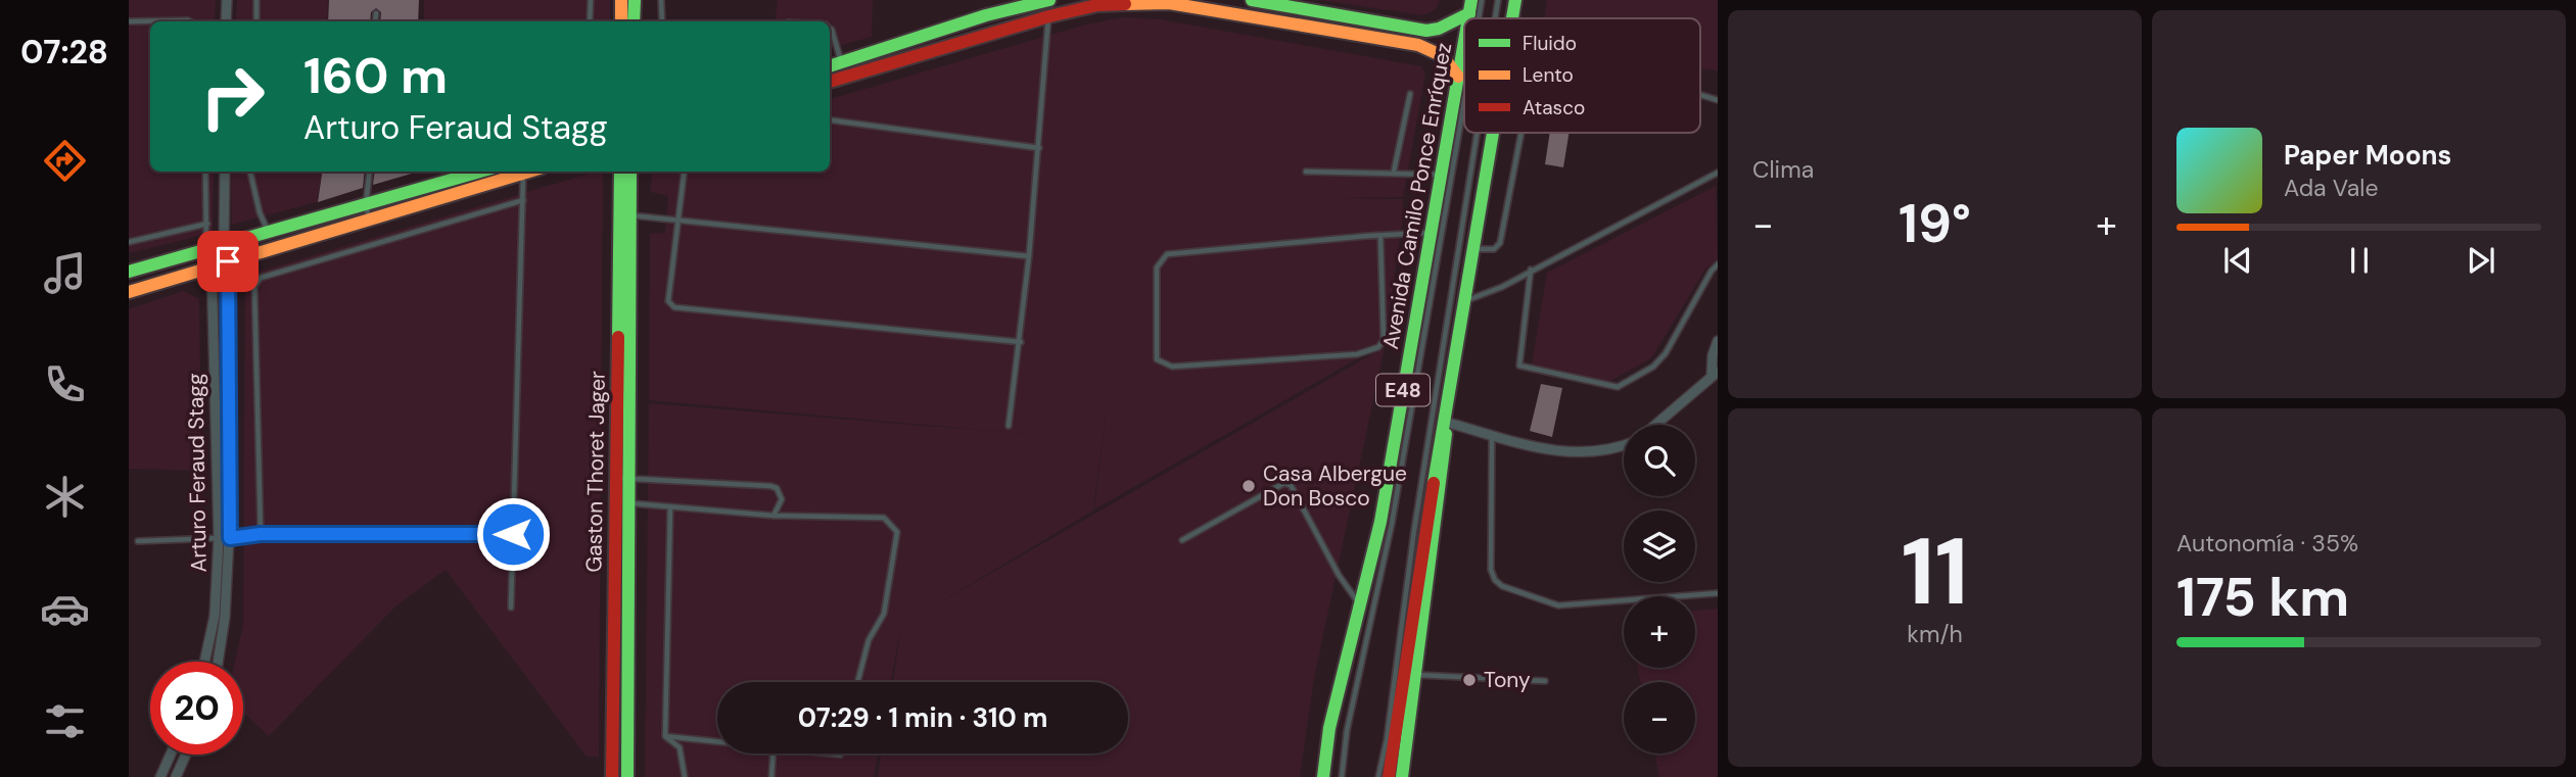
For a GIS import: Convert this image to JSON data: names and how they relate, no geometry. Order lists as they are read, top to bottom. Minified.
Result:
{"streets":{"street":["Avenida Camilo Ponce Enríquez","E48","Gaston Thoret Jager","Arturo Feraud Stagg"]},"places":["Casa Albergue Don Bosco","Tony"],"legend":["Fluido","Lento","Atasco"],"page":{"tabs":"07:28","tile":["Clima",["11","km/h"],["Autonomía · 35%","175 km"]],"turn":["160 m","Arturo Feraud Stagg"],"song":["Paper Moons","Ada Vale"],"heat":["−","19°","+"],"map_buttons":["+","−"],"limit":"20","trip":"07:29 · 1 min · 310 m"}}
